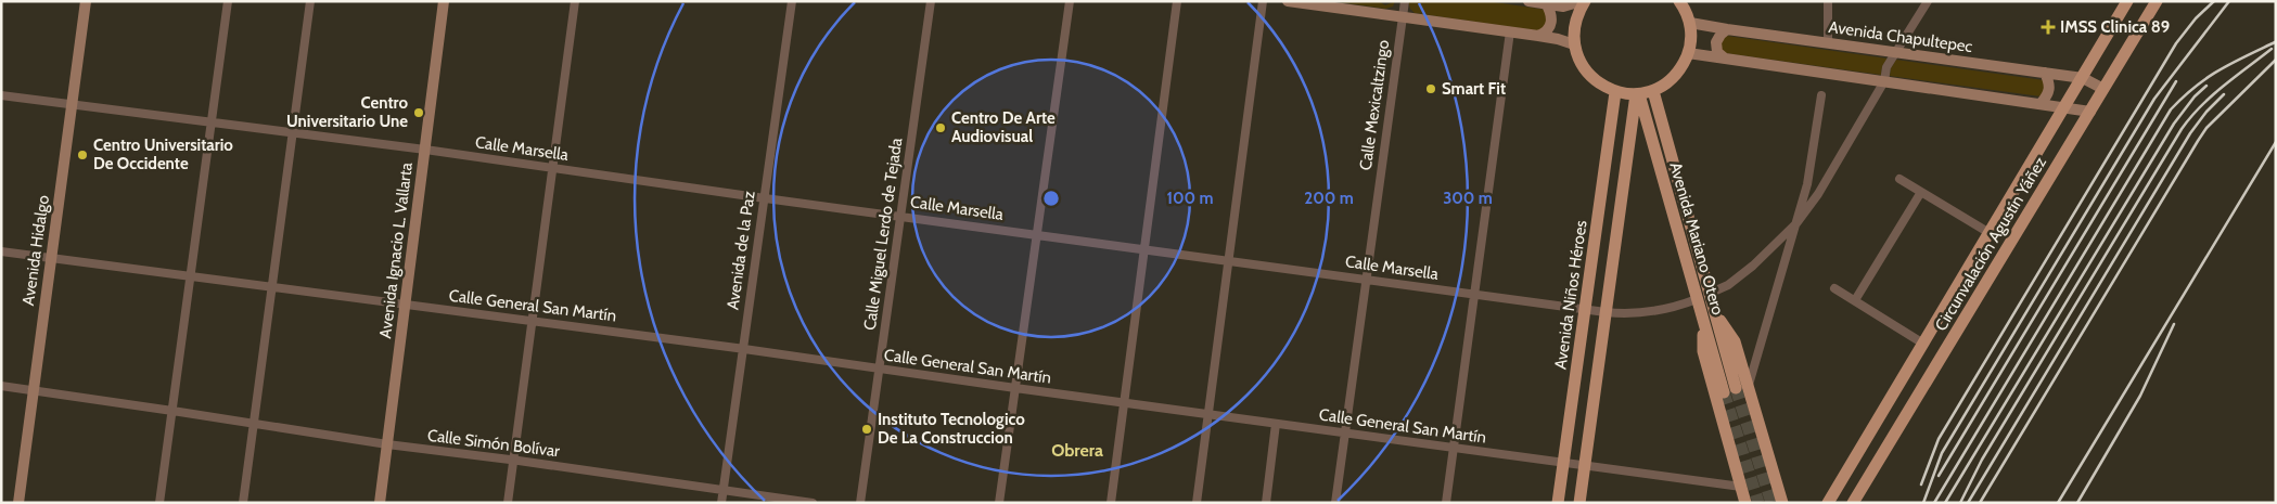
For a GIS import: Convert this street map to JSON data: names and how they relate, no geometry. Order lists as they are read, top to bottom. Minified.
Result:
{"streets":{"main road":["Avenida Mariano Otero","Circunvalación Agustín Yáñez","Avenida Niños Héroes"],"street":["Avenida Chapultepec","Calle Mexicaltzingo","Calle Marsella","Calle Miguel Lerdo de Tejada","Avenida Hidalgo","Avenida Ignacio L. Vallarta","Avenida de la Paz","Calle General San Martín","Calle Simón Bolívar"]},"crossings":[["Avenida Chapultepec","Circunvalación Agustín Yáñez"],["Calle Mexicaltzingo","Calle Marsella"],["Calle Mexicaltzingo","Calle General San Martín"],["Calle Marsella","Calle Miguel Lerdo de Tejada"],["Calle Marsella","Avenida Mariano Otero"],["Calle Marsella","Avenida Hidalgo"],["Calle Marsella","Avenida Ignacio L. Vallarta"],["Calle Marsella","Avenida de la Paz"],["Calle Marsella","Avenida Niños Héroes"],["Calle Miguel Lerdo de Tejada","Calle General San Martín"],["Avenida Hidalgo","Calle General San Martín"],["Avenida Hidalgo","Calle Simón Bolívar"],["Avenida Ignacio L. Vallarta","Calle General San Martín"],["Avenida Ignacio L. Vallarta","Calle Simón Bolívar"],["Avenida de la Paz","Calle General San Martín"],["Avenida de la Paz","Calle Simón Bolívar"],["Avenida Niños Héroes","Calle General San Martín"]],"districts":["Obrera"],"places":{"health":["IMSS Clinica 89"],"other":["Smart Fit","Centro Universitario Une","Centro De Arte Audiovisual","Centro Universitario De Occidente","Instituto Tecnologico De La Construccion"]},"rings":["100 m","200 m","300 m"]}
